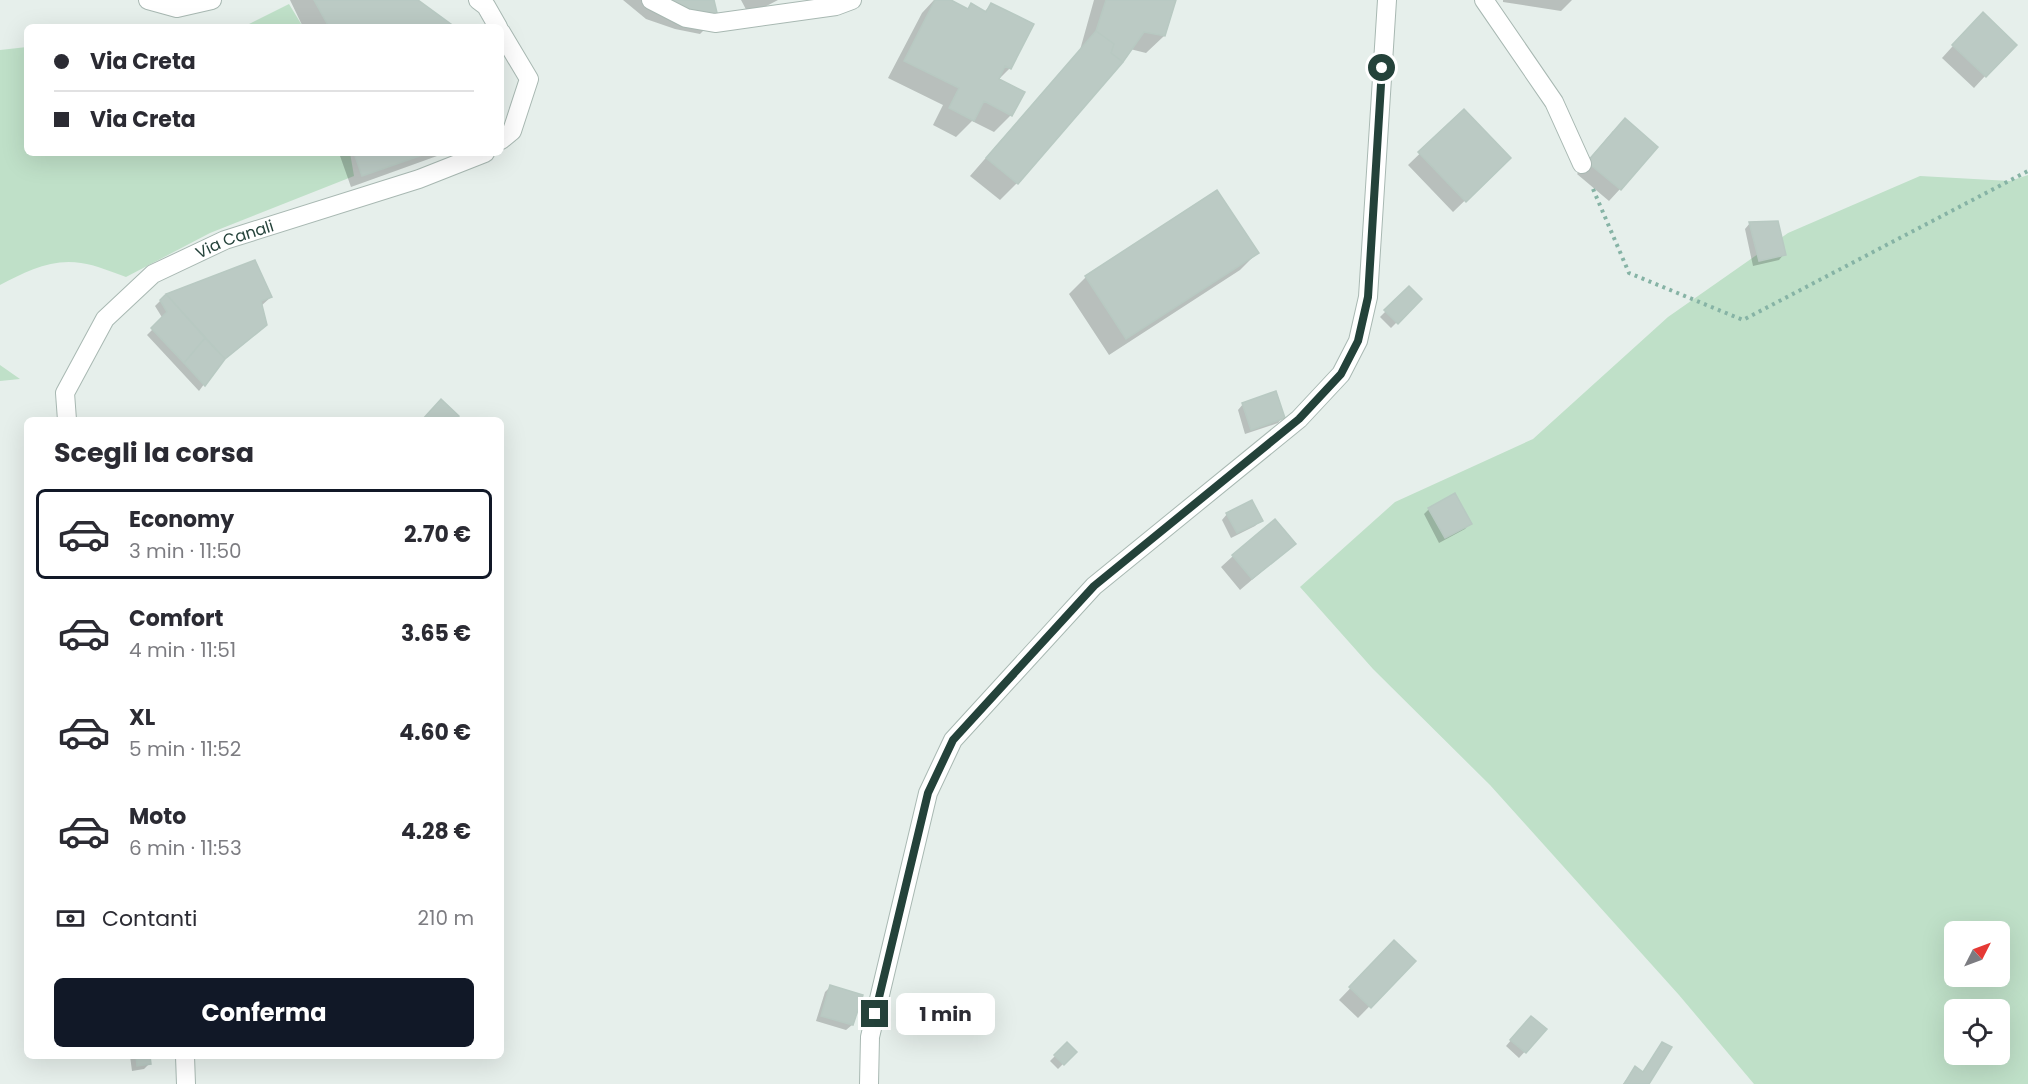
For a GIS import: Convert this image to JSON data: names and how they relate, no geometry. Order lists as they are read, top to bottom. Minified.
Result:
{"streets":{"street":["Via Canali"]},"north":"top right","page":{"banner":["Via Creta","Via Creta"],"heading":"Scegli la corsa","list":[{"name":"Economy","note":"3 min · 11:50","value":"2.70 €"},{"name":"Comfort","note":"4 min · 11:51","value":"3.65 €"},{"name":"XL","note":"5 min · 11:52","value":"4.60 €"},{"name":"Moto","note":"6 min · 11:53","value":"4.28 €"}],"pay":["Contanti","210 m"],"buttons":"Conferma","bubble":"1 min"}}
